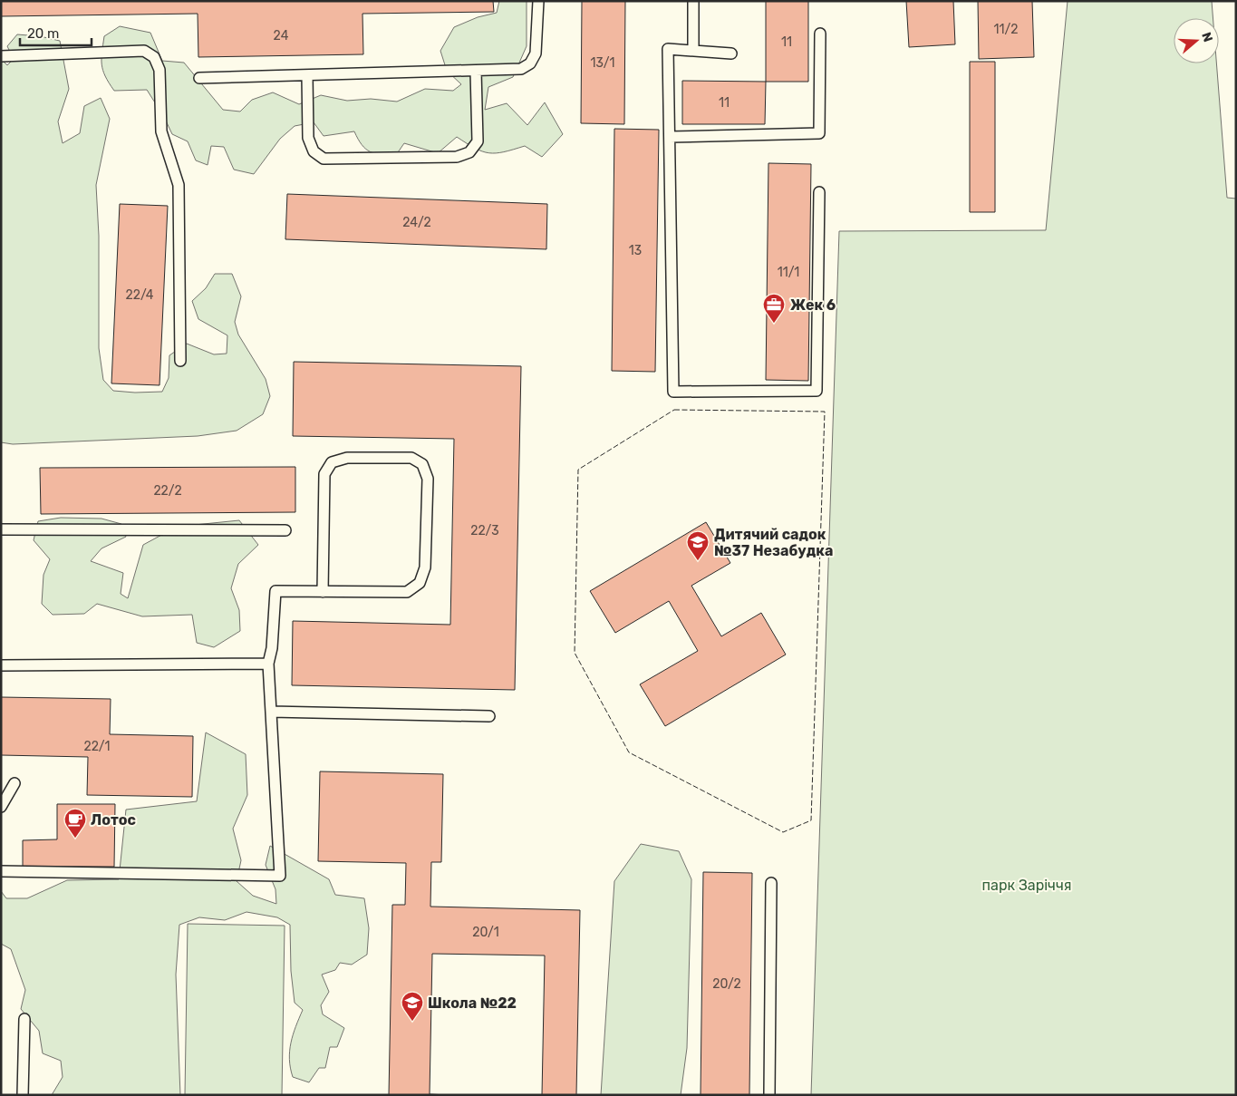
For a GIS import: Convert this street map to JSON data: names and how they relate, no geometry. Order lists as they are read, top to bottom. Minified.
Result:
{"parks":["парк Заріччя"],"places":{"office":["Жек 6"],"school or university":["Дитячий садок №37 Незабудка","Школа №22"],"cafe":["Лотос"]},"house_numbers":["11/2","24","11","13/1","11","24/2","13","11/1","22/4","22/2","22/3","22/1","20/1","20/2"],"scale_bar":"20 m","north":"right"}
